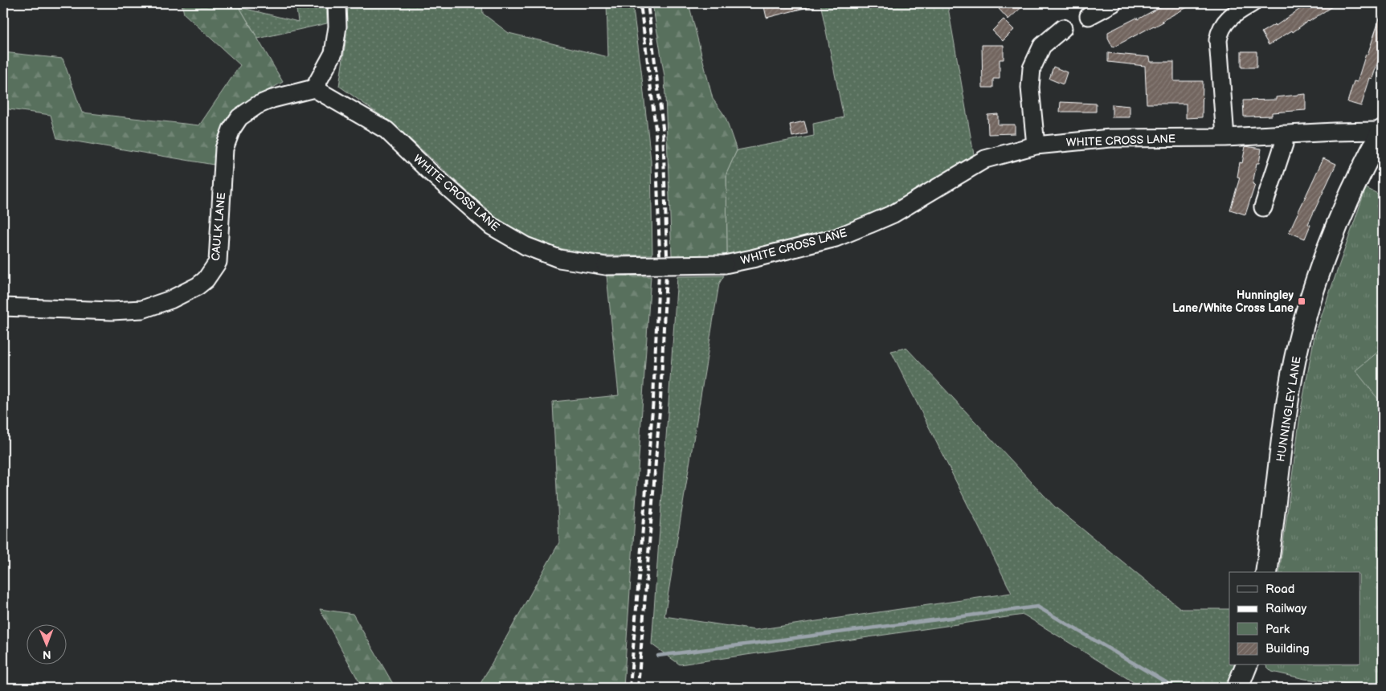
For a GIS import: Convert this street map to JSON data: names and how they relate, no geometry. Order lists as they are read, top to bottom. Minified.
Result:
{"streets":{"main road":["HUNNINGLEY LANE"],"street":["WHITE CROSS LANE","CAULK LANE"]},"crossings":[["WHITE CROSS LANE","CAULK LANE"],["WHITE CROSS LANE","HUNNINGLEY LANE"]],"places":{"transit":["Hunningley Lane/White Cross Lane"]},"legend":["Road","Railway","Park","Building"],"north":"bottom"}
